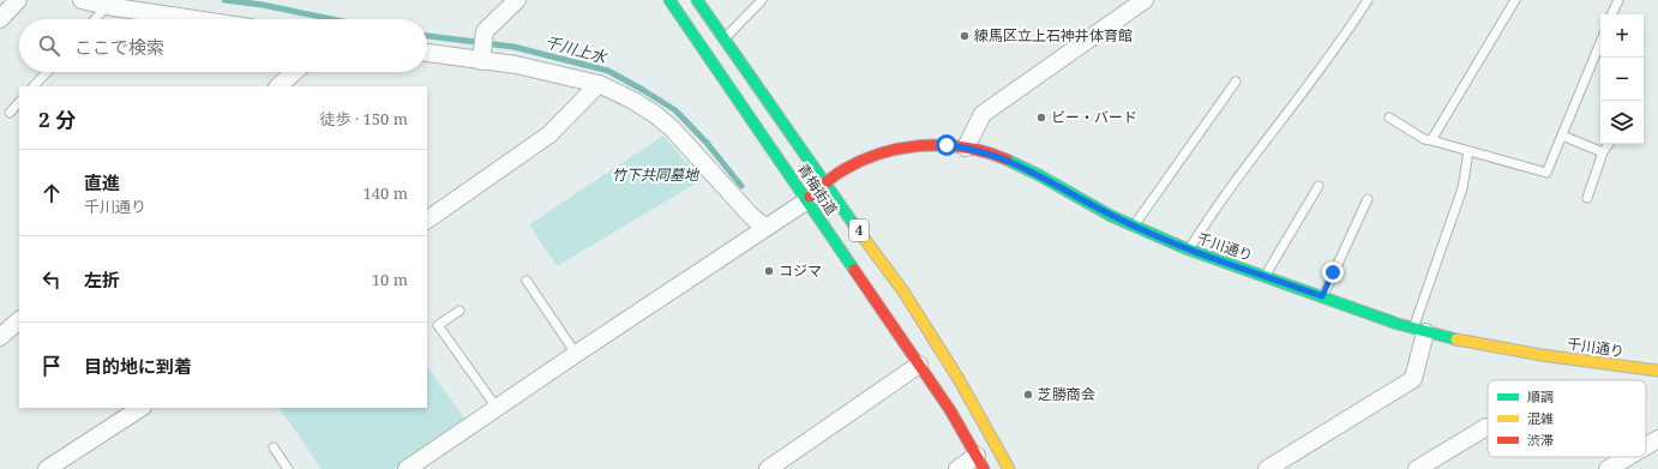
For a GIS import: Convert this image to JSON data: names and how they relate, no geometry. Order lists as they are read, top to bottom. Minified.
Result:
{"streets":{"main road":["青梅街道","4","千川通り"]},"crossings":[["青梅街道","千川通り"]],"water":["千川上水"],"parks":["竹下共同墓地"],"places":["練馬区立上石神井体育館","ビー・バード","コジマ","芝勝商会"],"legend":["順調","混雑","渋滞"],"page":{"map_buttons":["+","−"],"search":"ここで検索","heading":["2 分","徒歩 · 150 m"],"list":[["直進","千川通り","140 m"],["左折","10 m"],"目的地に到着"]}}
